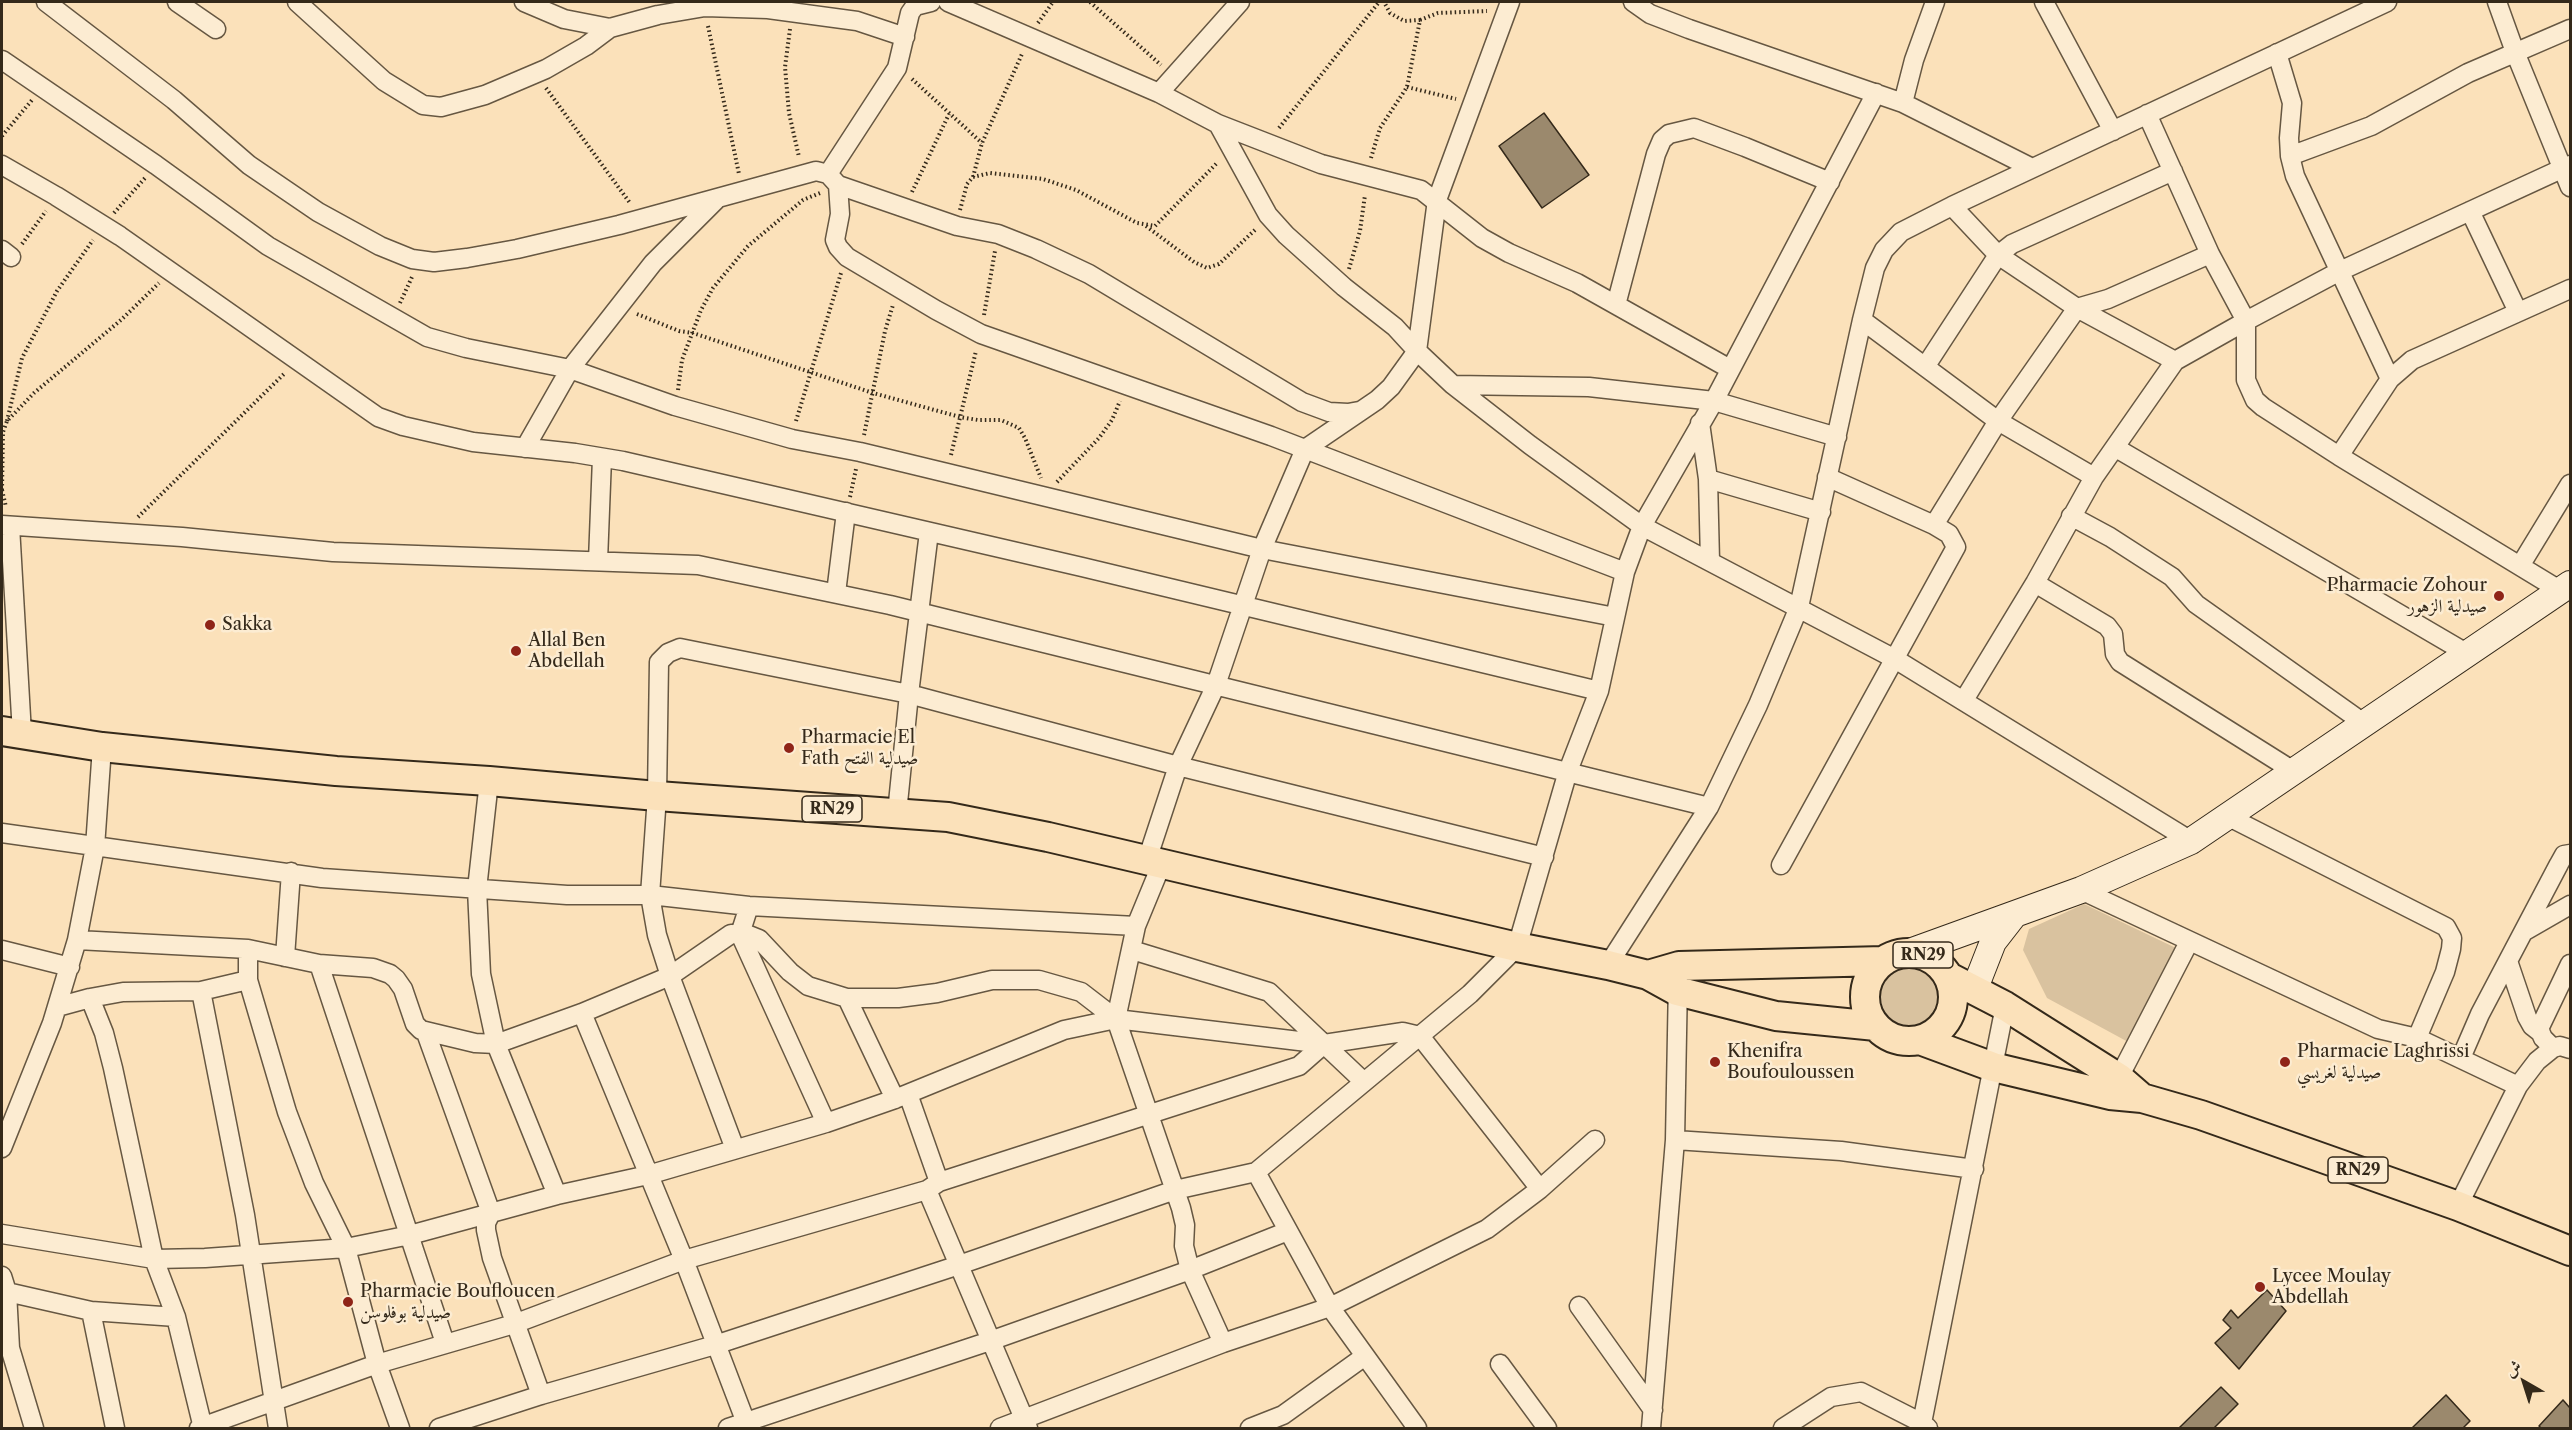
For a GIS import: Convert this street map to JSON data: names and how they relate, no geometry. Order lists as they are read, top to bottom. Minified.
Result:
{"streets":{"main road":["RN29"]},"places":["Pharmacie Zohour صيدلية الزهور","Sakka","Allal Ben Abdellah","Pharmacie El Fath صيدلية الفتح","Khenifra Boufouloussen","Pharmacie Laghrissi صيدلية لغريسي","Lycee Moulay Abdellah","Pharmacie Boufloucen صيدلية بوفلوسن"],"north":"top left"}
